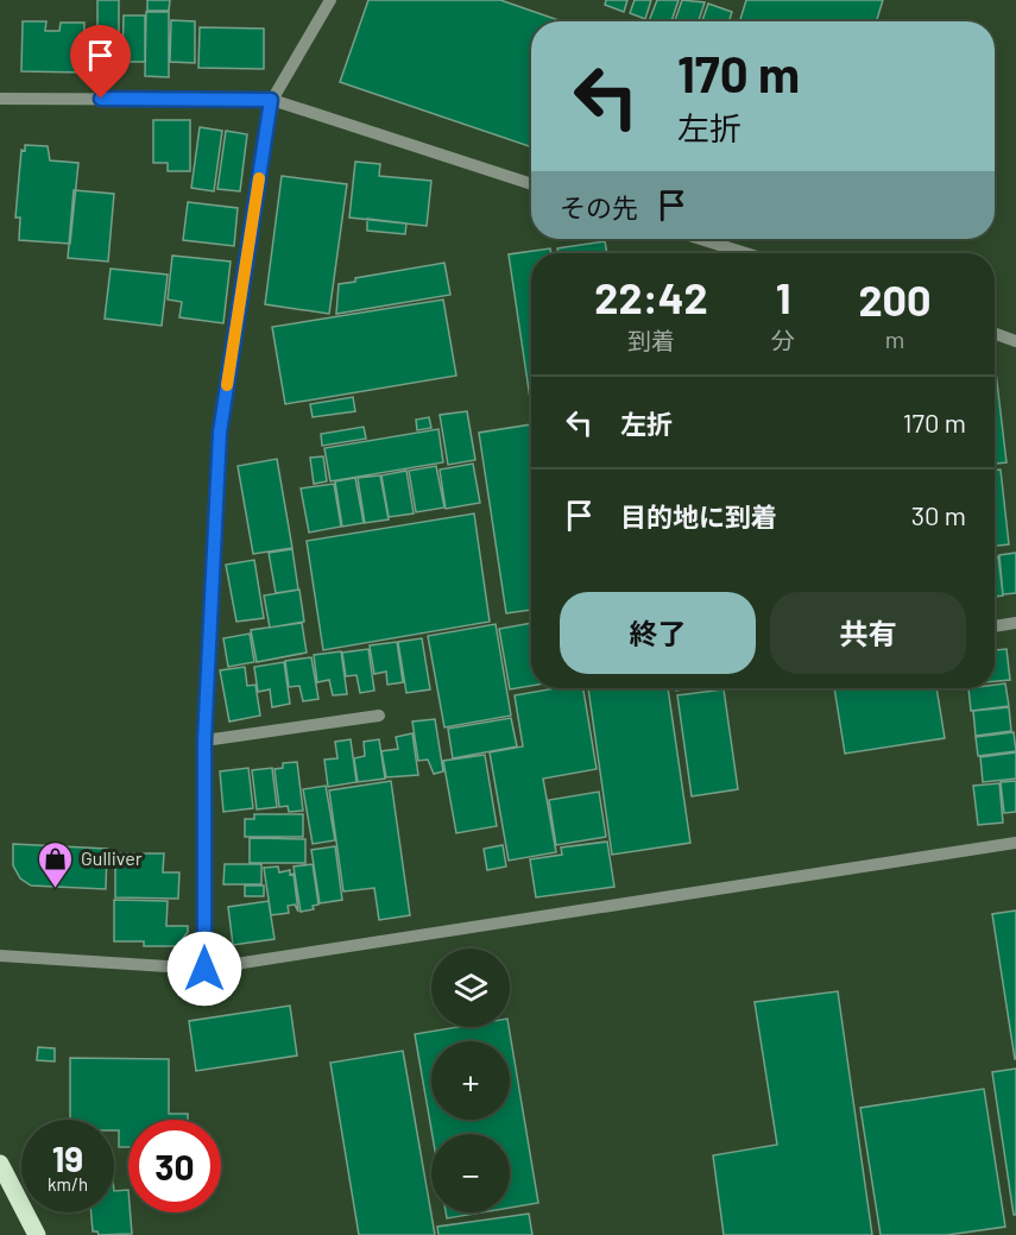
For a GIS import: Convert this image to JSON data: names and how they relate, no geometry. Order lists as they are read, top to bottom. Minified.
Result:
{"places":{"shop":["Gulliver"]},"page":{"turn":["170 m","左折"],"then":"その先","eta":["22:42","到着","1","分","200","m"],"list":[{"name":"左折","value":"170 m"},{"name":"目的地に到着","value":"30 m"}],"buttons":["終了","共有"],"map_buttons":["+","−"],"speed":"19 km/h","limit":"30"}}
